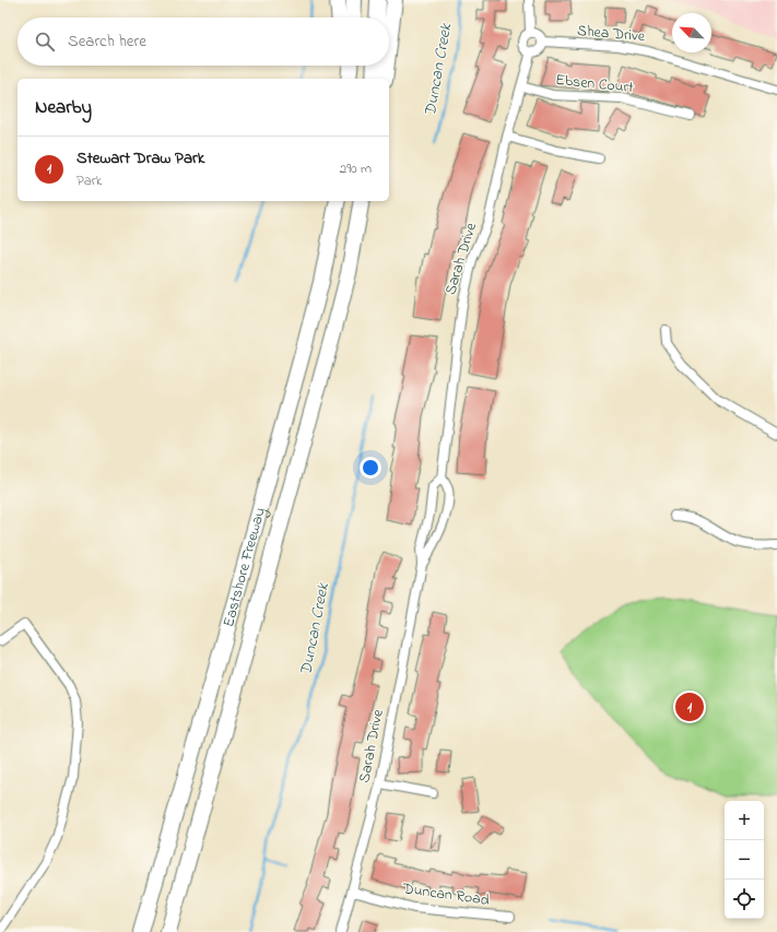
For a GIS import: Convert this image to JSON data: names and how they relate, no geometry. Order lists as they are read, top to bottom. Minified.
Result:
{"streets":{"highway":["Eastshore Freeway"],"street":["Shea Drive","Ebsen Court","Sarah Drive","Duncan Road"]},"crossings":[["Shea Drive","Sarah Drive"],["Ebsen Court","Sarah Drive"],["Sarah Drive","Duncan Road"]],"water":["Duncan Creek"],"north":"top left","page":{"search":"Search here","heading":"Nearby","list":[{"mark":"1","name":"Stewart Draw Park","note":"Park","value":"290 m"}],"pins":"1","map_buttons":["+","−"]}}
